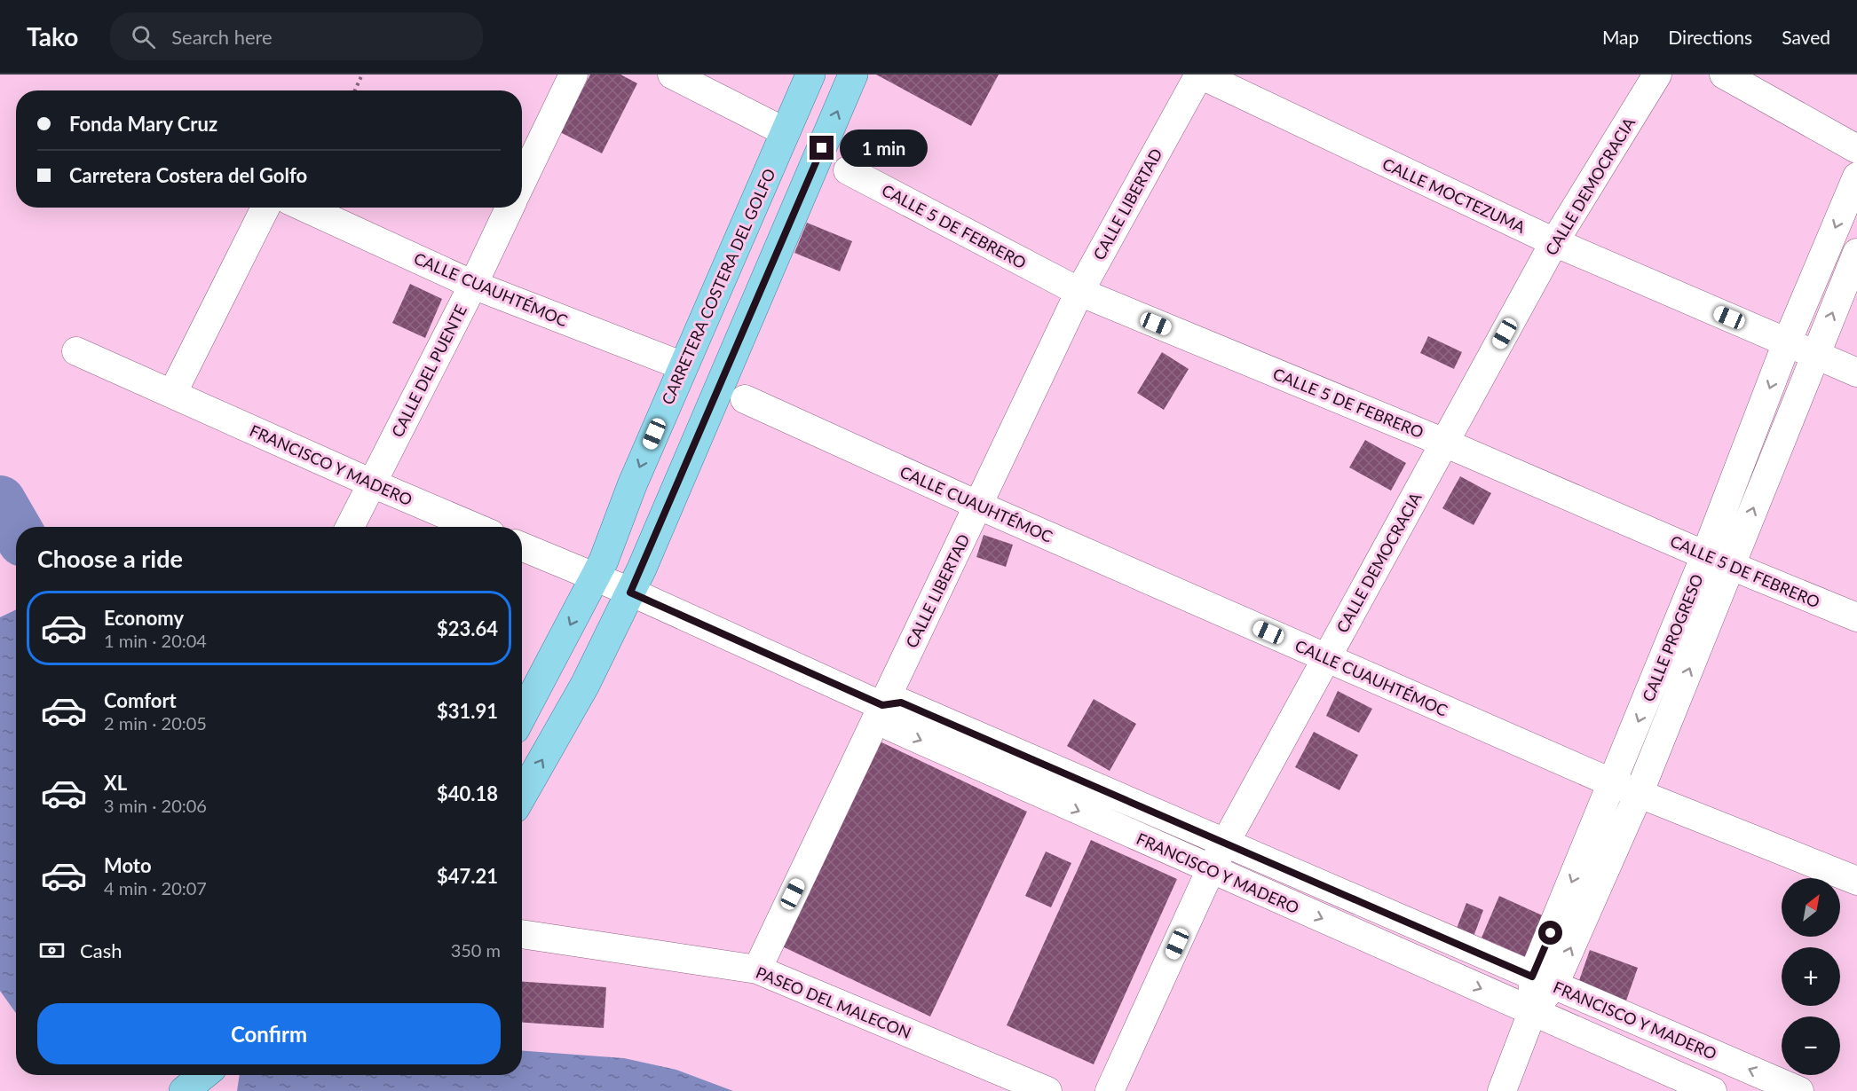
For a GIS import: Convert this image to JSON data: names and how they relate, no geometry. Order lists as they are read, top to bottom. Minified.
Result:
{"streets":{"main road":["CARRETERA COSTERA DEL GOLFO"],"street":["CALLE DEMOCRACIA","CALLE MOCTEZUMA","CALLE LIBERTAD","CALLE 5 DE FEBRERO","CALLE CUAUHTÉMOC","CALLE DEL PUENTE","FRANCISCO Y MADERO","CALLE PROGRESO","PASEO DEL MALECON"]},"crossings":[["CALLE DEMOCRACIA","CALLE MOCTEZUMA"],["CALLE DEMOCRACIA","CALLE 5 DE FEBRERO"],["CALLE DEMOCRACIA","CALLE CUAUHTÉMOC"],["CALLE DEMOCRACIA","FRANCISCO Y MADERO"],["CALLE MOCTEZUMA","CALLE LIBERTAD"],["CALLE MOCTEZUMA","CALLE PROGRESO"],["CALLE LIBERTAD","CALLE 5 DE FEBRERO"],["CALLE LIBERTAD","CALLE CUAUHTÉMOC"],["CALLE LIBERTAD","FRANCISCO Y MADERO"],["CALLE LIBERTAD","PASEO DEL MALECON"],["CALLE 5 DE FEBRERO","CALLE PROGRESO"],["CARRETERA COSTERA DEL GOLFO","CALLE CUAUHTÉMOC"],["CARRETERA COSTERA DEL GOLFO","FRANCISCO Y MADERO"],["CALLE CUAUHTÉMOC","CALLE DEL PUENTE"],["CALLE CUAUHTÉMOC","CALLE PROGRESO"],["CALLE DEL PUENTE","FRANCISCO Y MADERO"],["FRANCISCO Y MADERO","CALLE PROGRESO"]],"north":"top right","page":{"header":"Tako","search":"Search here","nav":["Map","Directions","Saved"],"banner":["Fonda Mary Cruz","Carretera Costera del Golfo"],"bubble":"1 min","heading":"Choose a ride","list":[{"name":"Economy","note":"1 min · 20:04","value":"$23.64"},{"name":"Comfort","note":"2 min · 20:05","value":"$31.91"},{"name":"XL","note":"3 min · 20:06","value":"$40.18"},{"name":"Moto","note":"4 min · 20:07","value":"$47.21"}],"map_buttons":["+","−"],"pay":["Cash","350 m"],"buttons":"Confirm"}}
